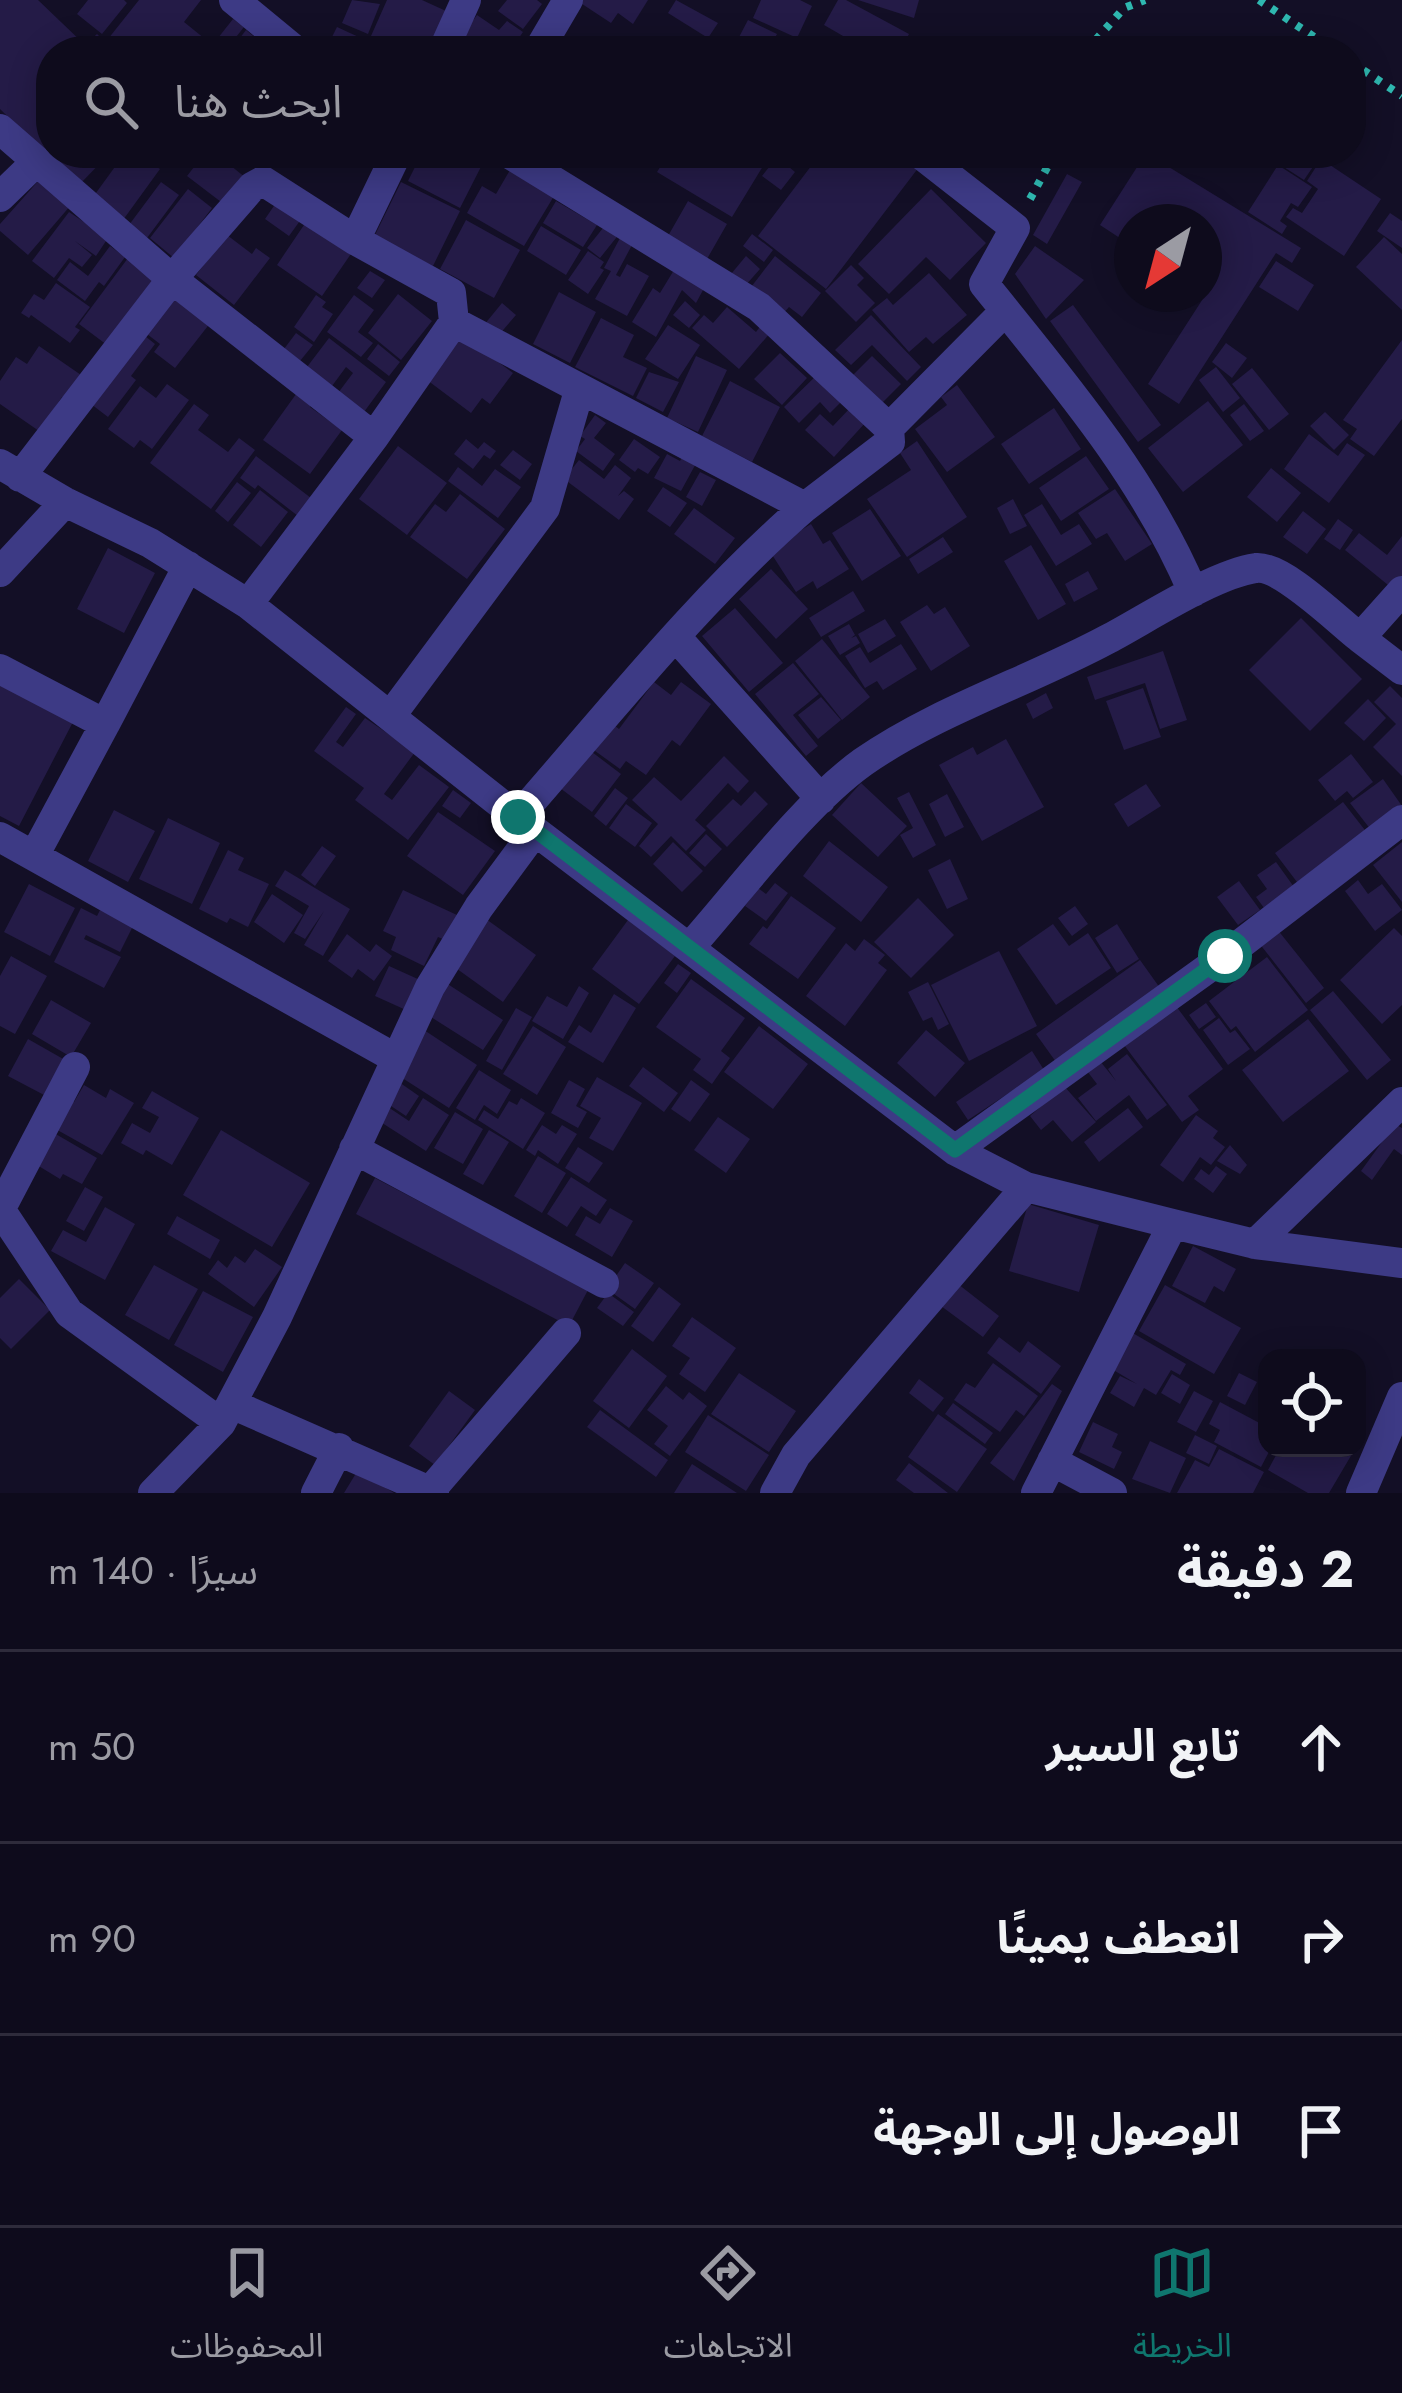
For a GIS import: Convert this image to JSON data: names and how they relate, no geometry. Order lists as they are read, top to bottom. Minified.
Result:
{"north":"bottom left","page":{"search":"ابحث هنا","heading":["2 دقيقة","سيرًا · 140 m"],"list":[["تابع السير","50 m"],["انعطف يمينًا","90 m"],"الوصول إلى الوجهة"],"nav":["الخريطة","الاتجاهات","المحفوظات"]}}
